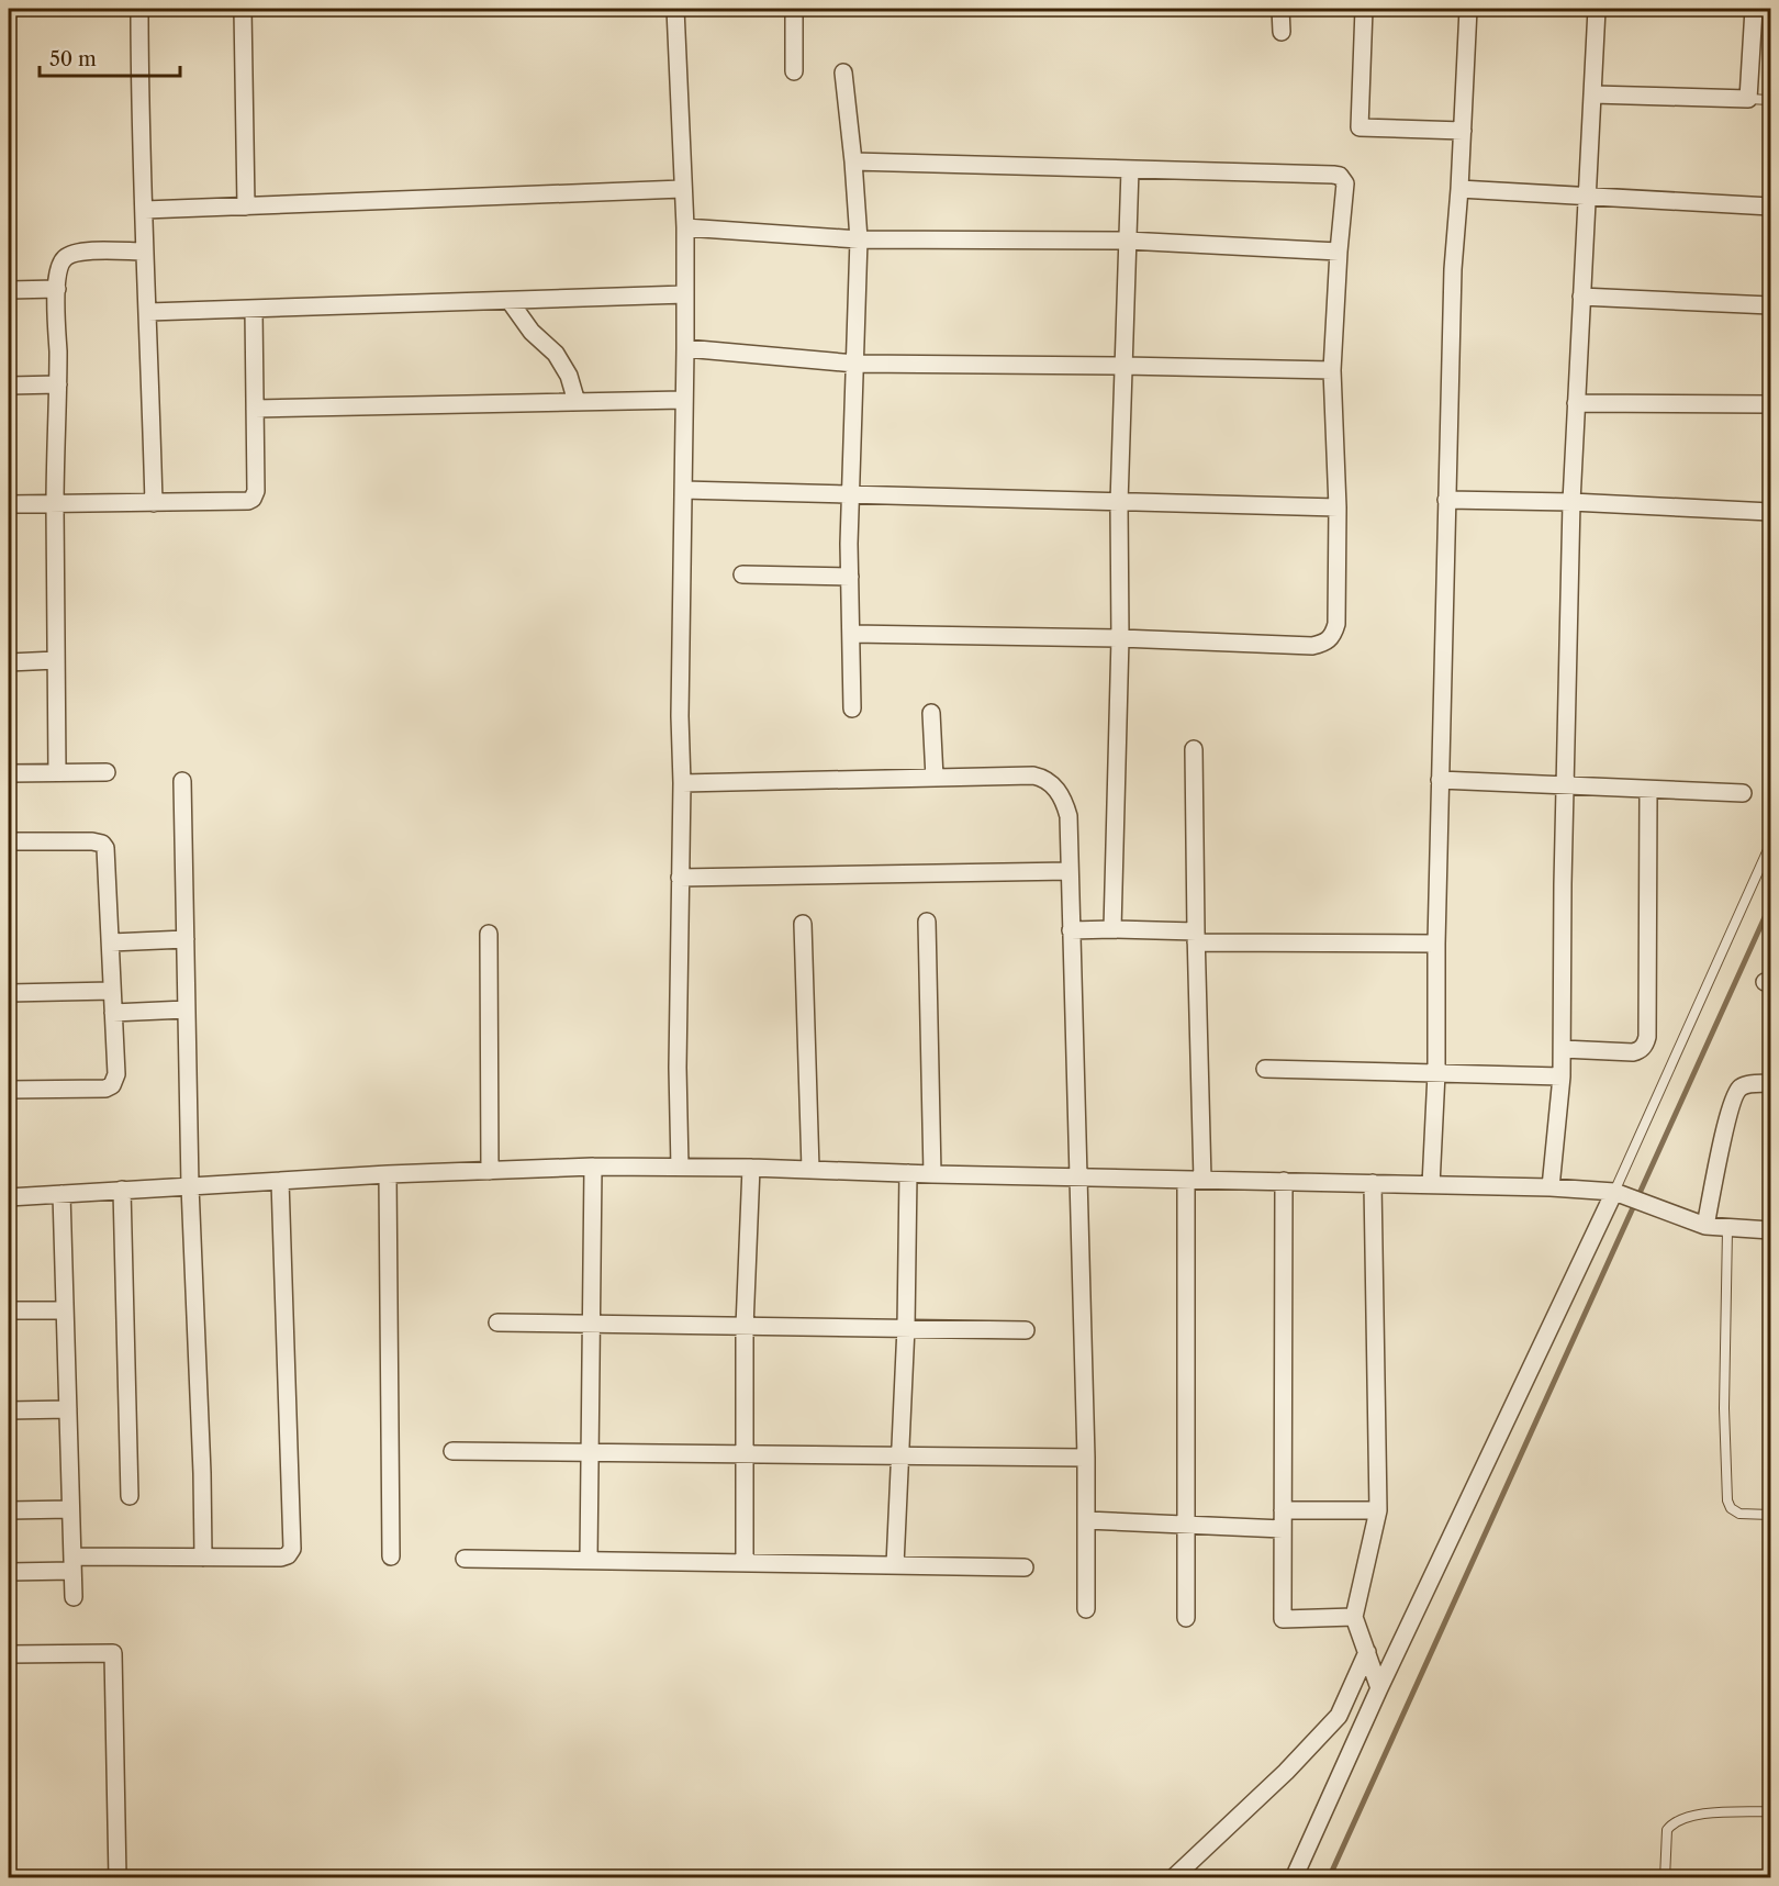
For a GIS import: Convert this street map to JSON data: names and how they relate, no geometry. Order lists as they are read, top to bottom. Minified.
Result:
{"scale_bar":"50 m"}
